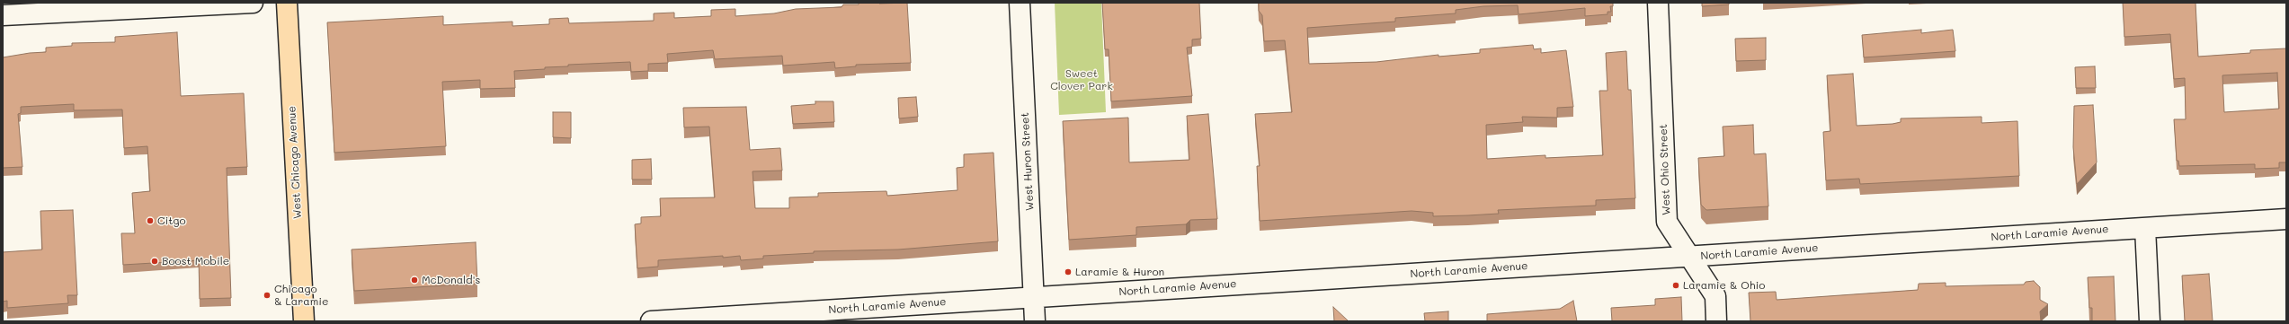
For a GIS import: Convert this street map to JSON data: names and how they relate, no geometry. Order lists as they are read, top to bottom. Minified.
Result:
{"streets":{"main road":["West Chicago Avenue"],"street":["West Huron Street","West Ohio Street","North Laramie Avenue"]},"crossings":[["West Huron Street","North Laramie Avenue"],["West Ohio Street","North Laramie Avenue"]],"parks":["Sweet Clover Park"],"places":["Citgo","Boost Mobile","Laramie & Huron","McDonald's","Laramie & Ohio","Chicago & Laramie"]}
